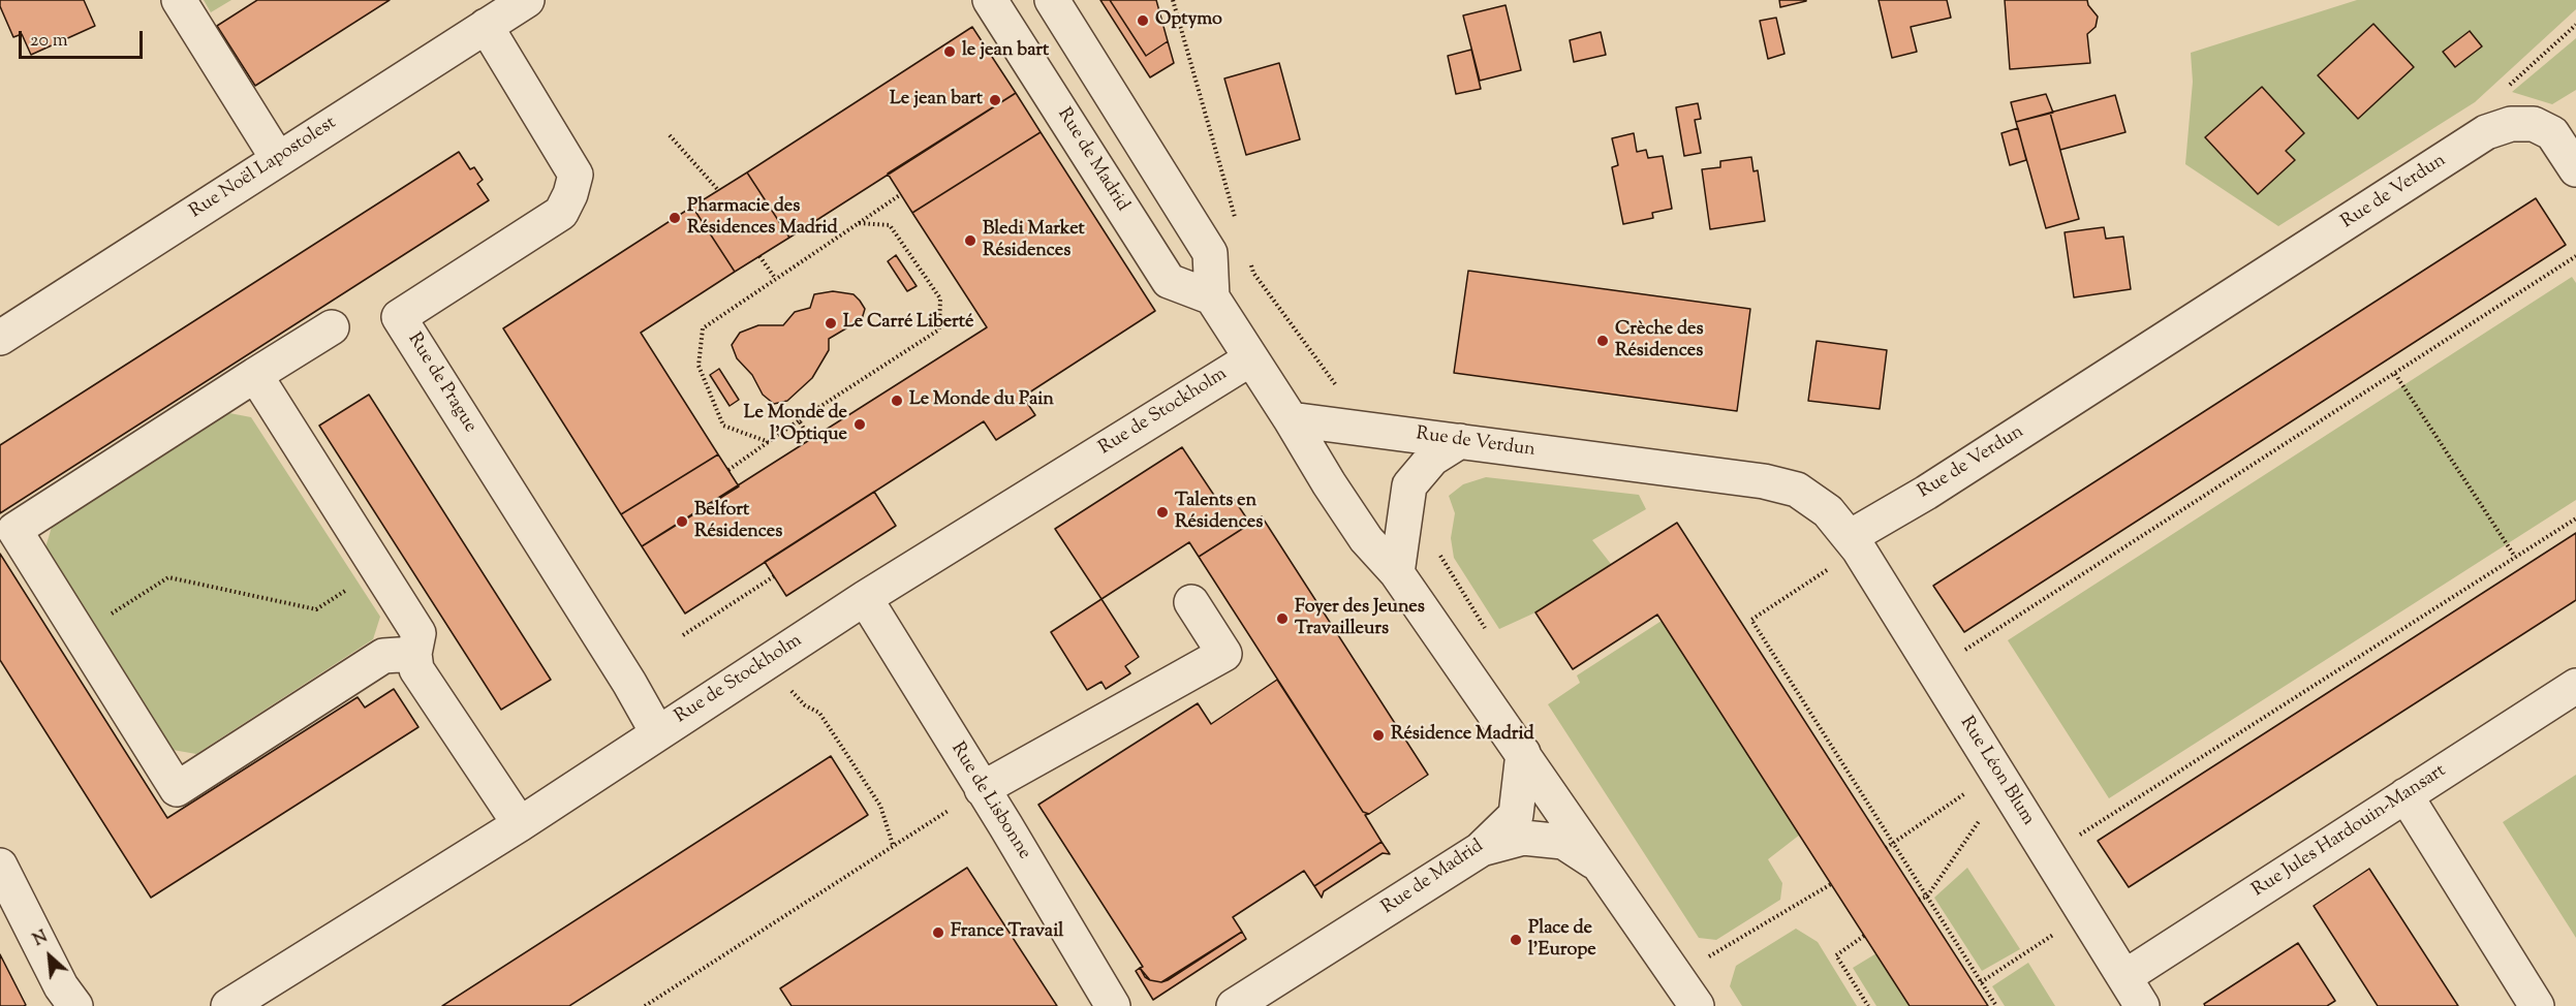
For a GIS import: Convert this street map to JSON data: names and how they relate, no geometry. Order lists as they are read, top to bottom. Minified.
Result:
{"streets":{"street":["Rue de Madrid","Rue Noël Lapostolest","Rue de Verdun","Rue de Prague","Rue de Stockholm","Rue Léon Blum","Rue de Lisbonne","Rue Jules Hardouin-Mansart"]},"crossings":[["Rue Noël Lapostolest","Rue de Prague"],["Rue de Verdun","Rue Léon Blum"],["Rue de Prague","Rue de Stockholm"],["Rue de Stockholm","Rue de Lisbonne"],["Rue Léon Blum","Rue Jules Hardouin-Mansart"]],"places":["Optymo","le jean bart","Le jean bart","Pharmacie des Résidences Madrid","Bledi Market Résidences","Le Carré Liberté","Crèche des Résidences","Le Monde du Pain","Le Monde de l’Optique","Talents en Résidences","Belfort Résidences","Foyer des Jeunes Travailleurs","Résidence Madrid","France Travail","Place de l'Europe"],"scale_bar":"20 m","north":"top left"}
